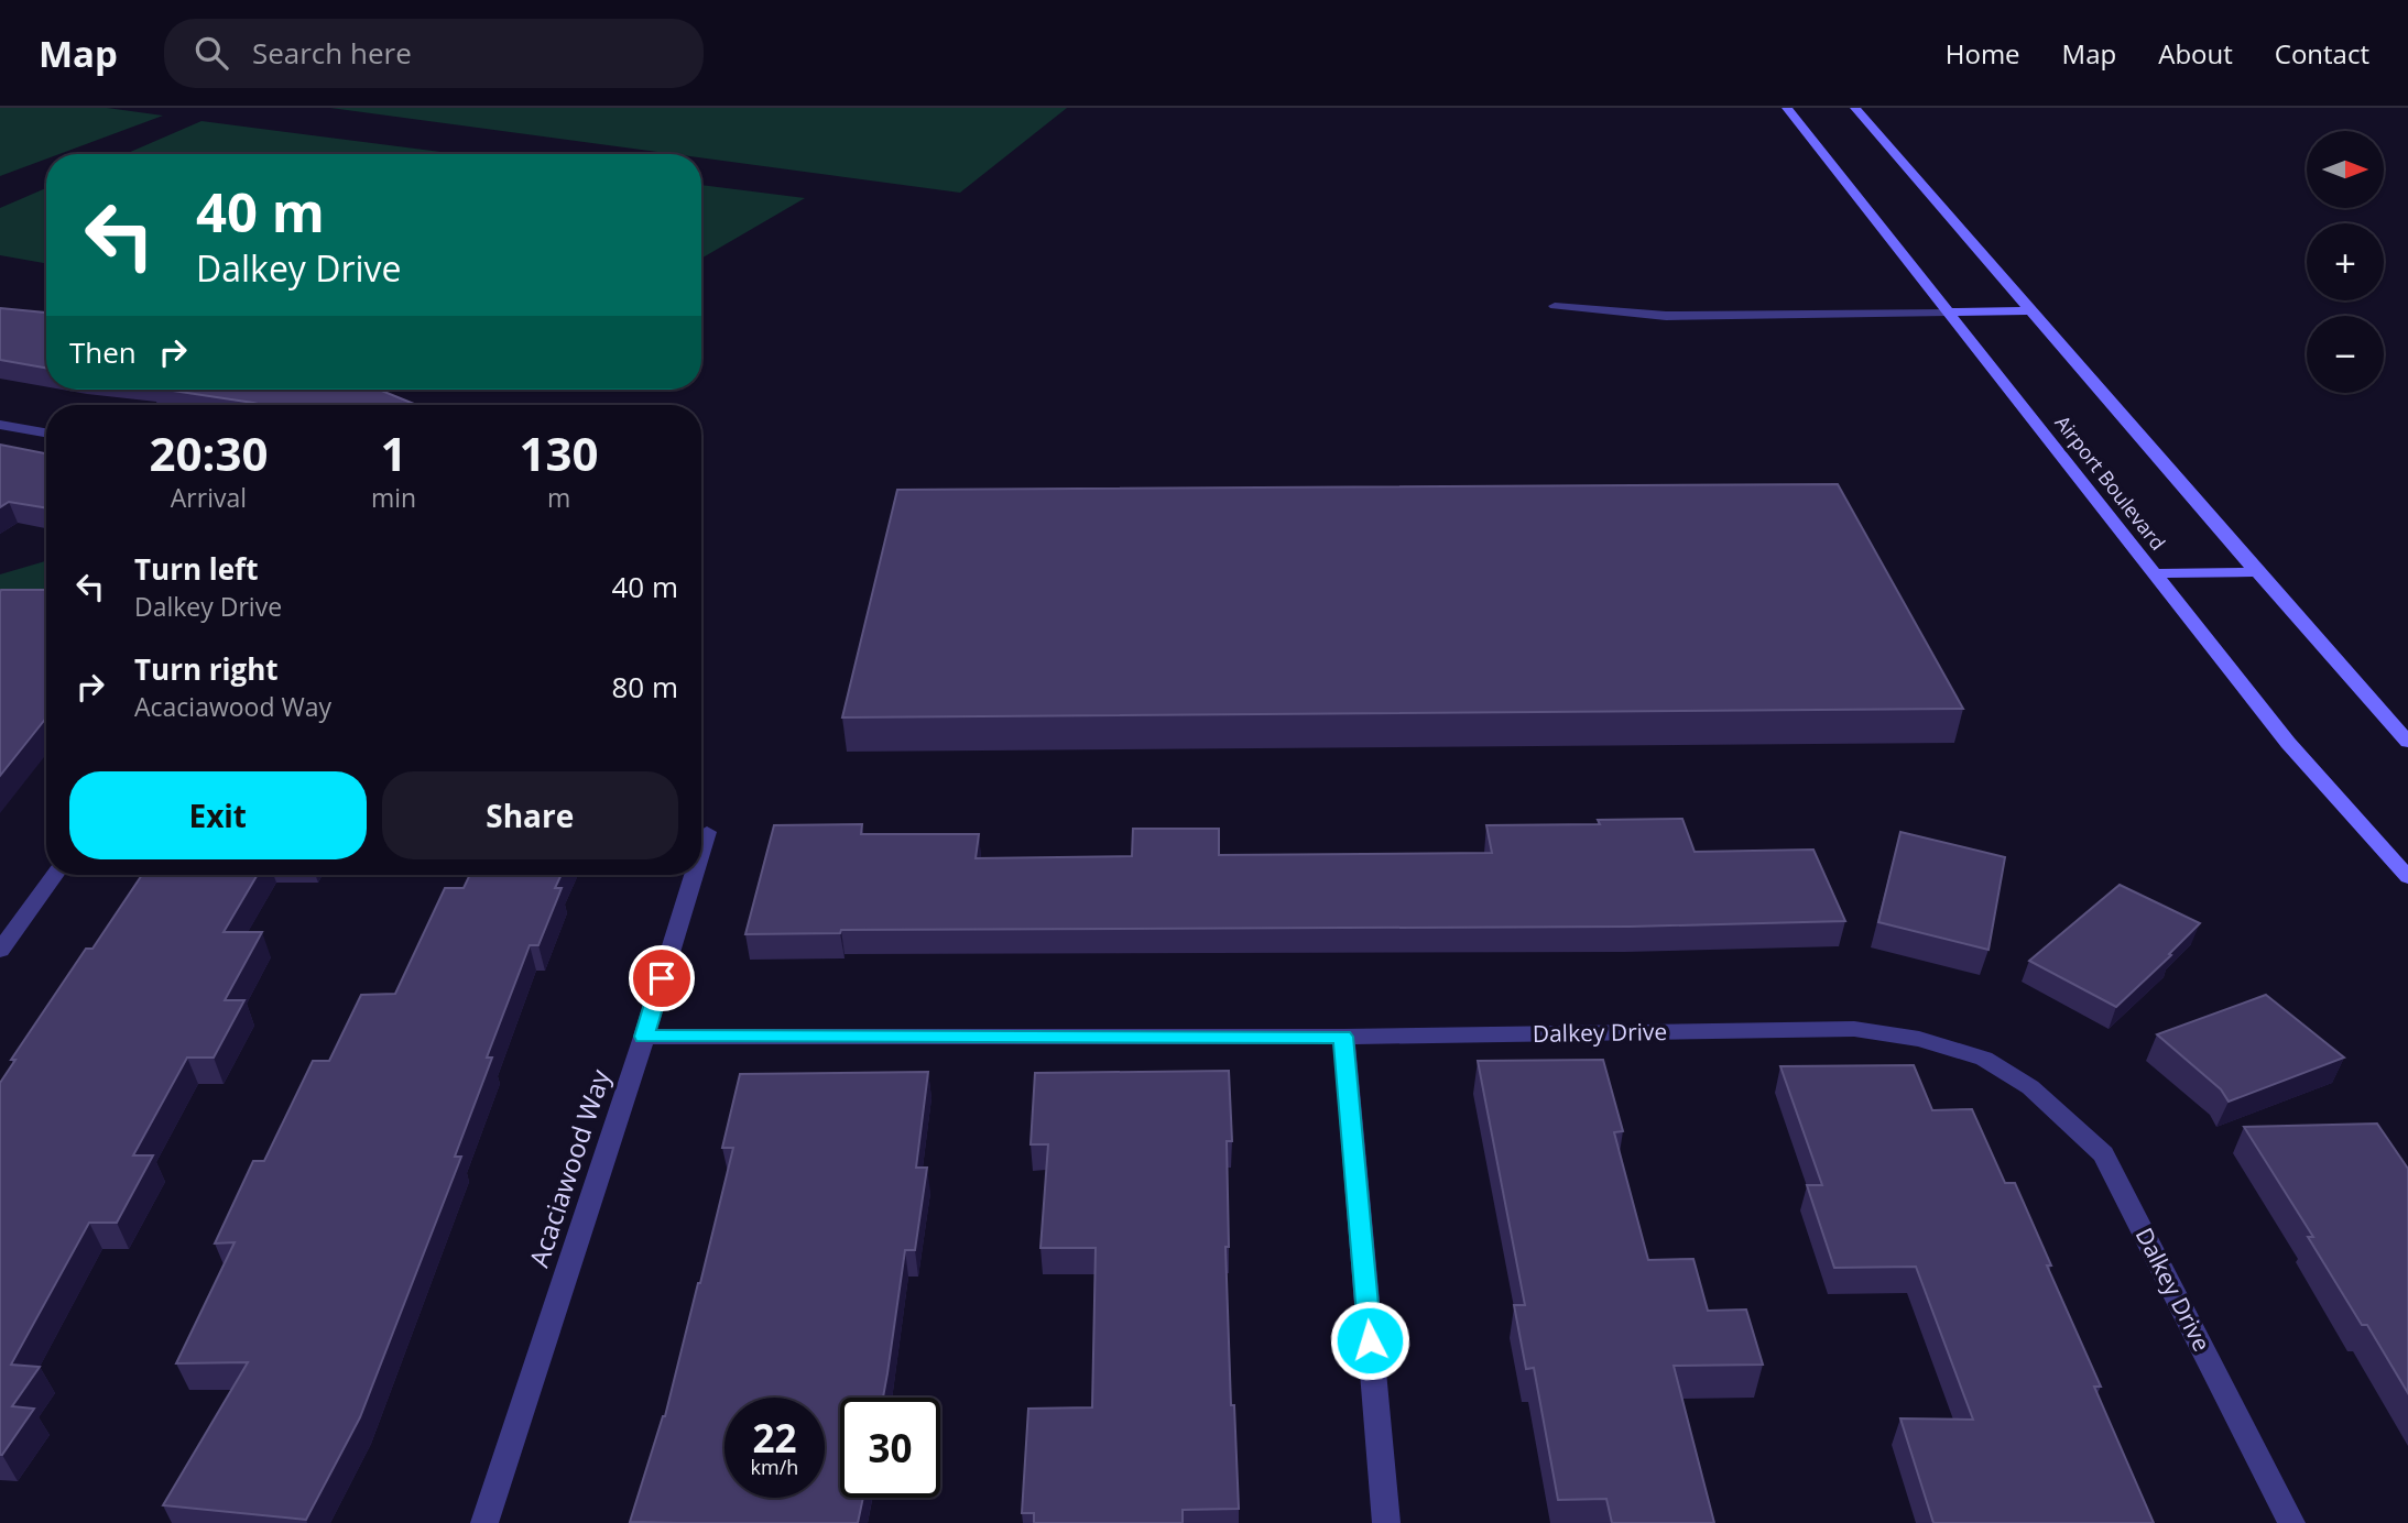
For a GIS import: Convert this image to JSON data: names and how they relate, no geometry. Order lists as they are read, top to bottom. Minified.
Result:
{"streets":{"main road":["Airport Boulevard"],"street":["Dalkey Drive","Acaciawood Way"]},"crossings":[["Dalkey Drive","Acaciawood Way"]],"north":"right","page":{"header":"Map","search":"Search here","nav":["Home","Map","About","Contact"],"map_buttons":["+","−"],"turn":["40 m","Dalkey Drive"],"then":"Then","eta":["20:30","Arrival","1","min","130","m"],"list":[{"name":"Turn left","note":"Dalkey Drive","value":"40 m"},{"name":"Turn right","note":"Acaciawood Way","value":"80 m"}],"buttons":["Exit","Share"],"speed":"22 km/h","limit":"30"}}
